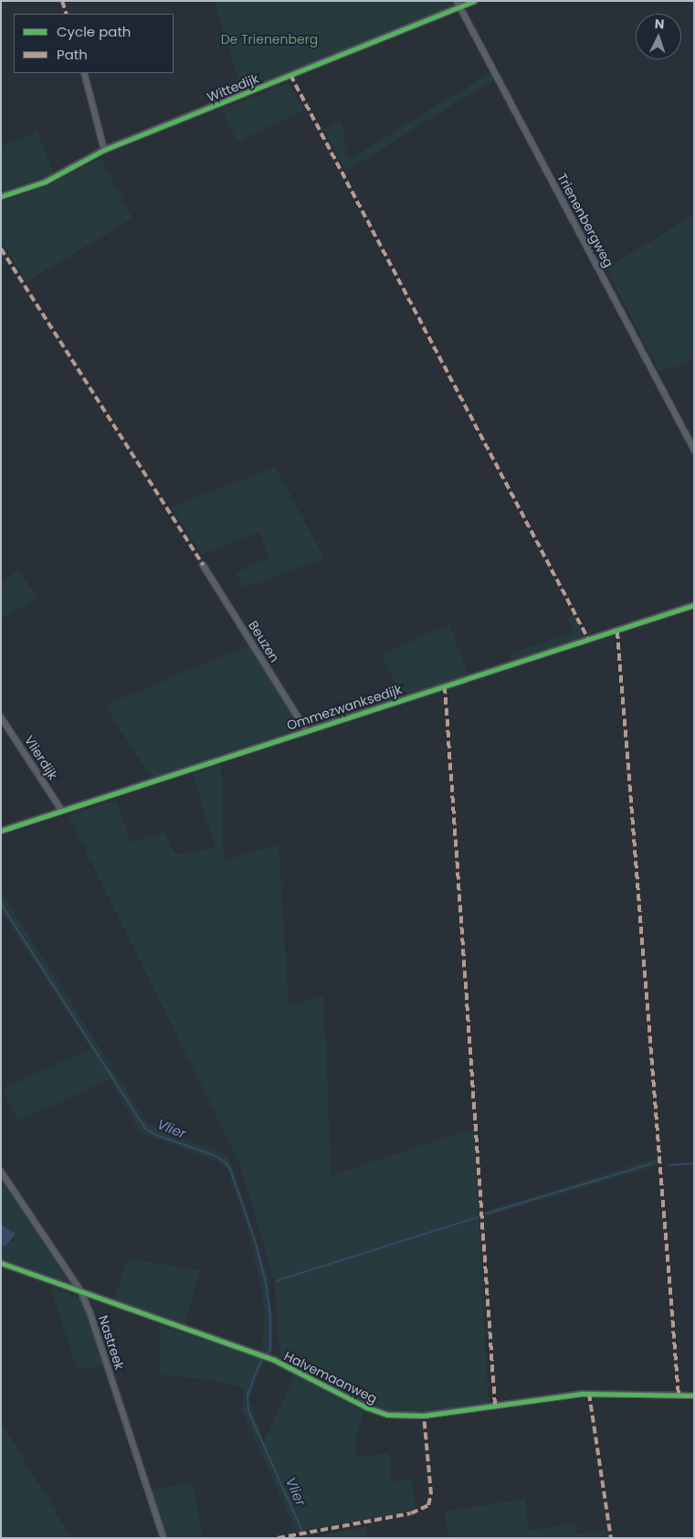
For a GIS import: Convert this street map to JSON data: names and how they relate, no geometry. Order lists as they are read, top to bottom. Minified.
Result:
{"streets":{"street":["Wittedijk","Trienenbergweg","Beuzen","Ommezwanksedijk","Vlierdijk","Nastreek","Halvemaanweg"]},"crossings":[["Wittedijk","Trienenbergweg"],["Beuzen","Ommezwanksedijk"],["Ommezwanksedijk","Vlierdijk"],["Nastreek","Halvemaanweg"]],"water":["Vlier"],"parks":["De Trienenberg"],"legend":["Cycle path","Path"],"north":"top"}
